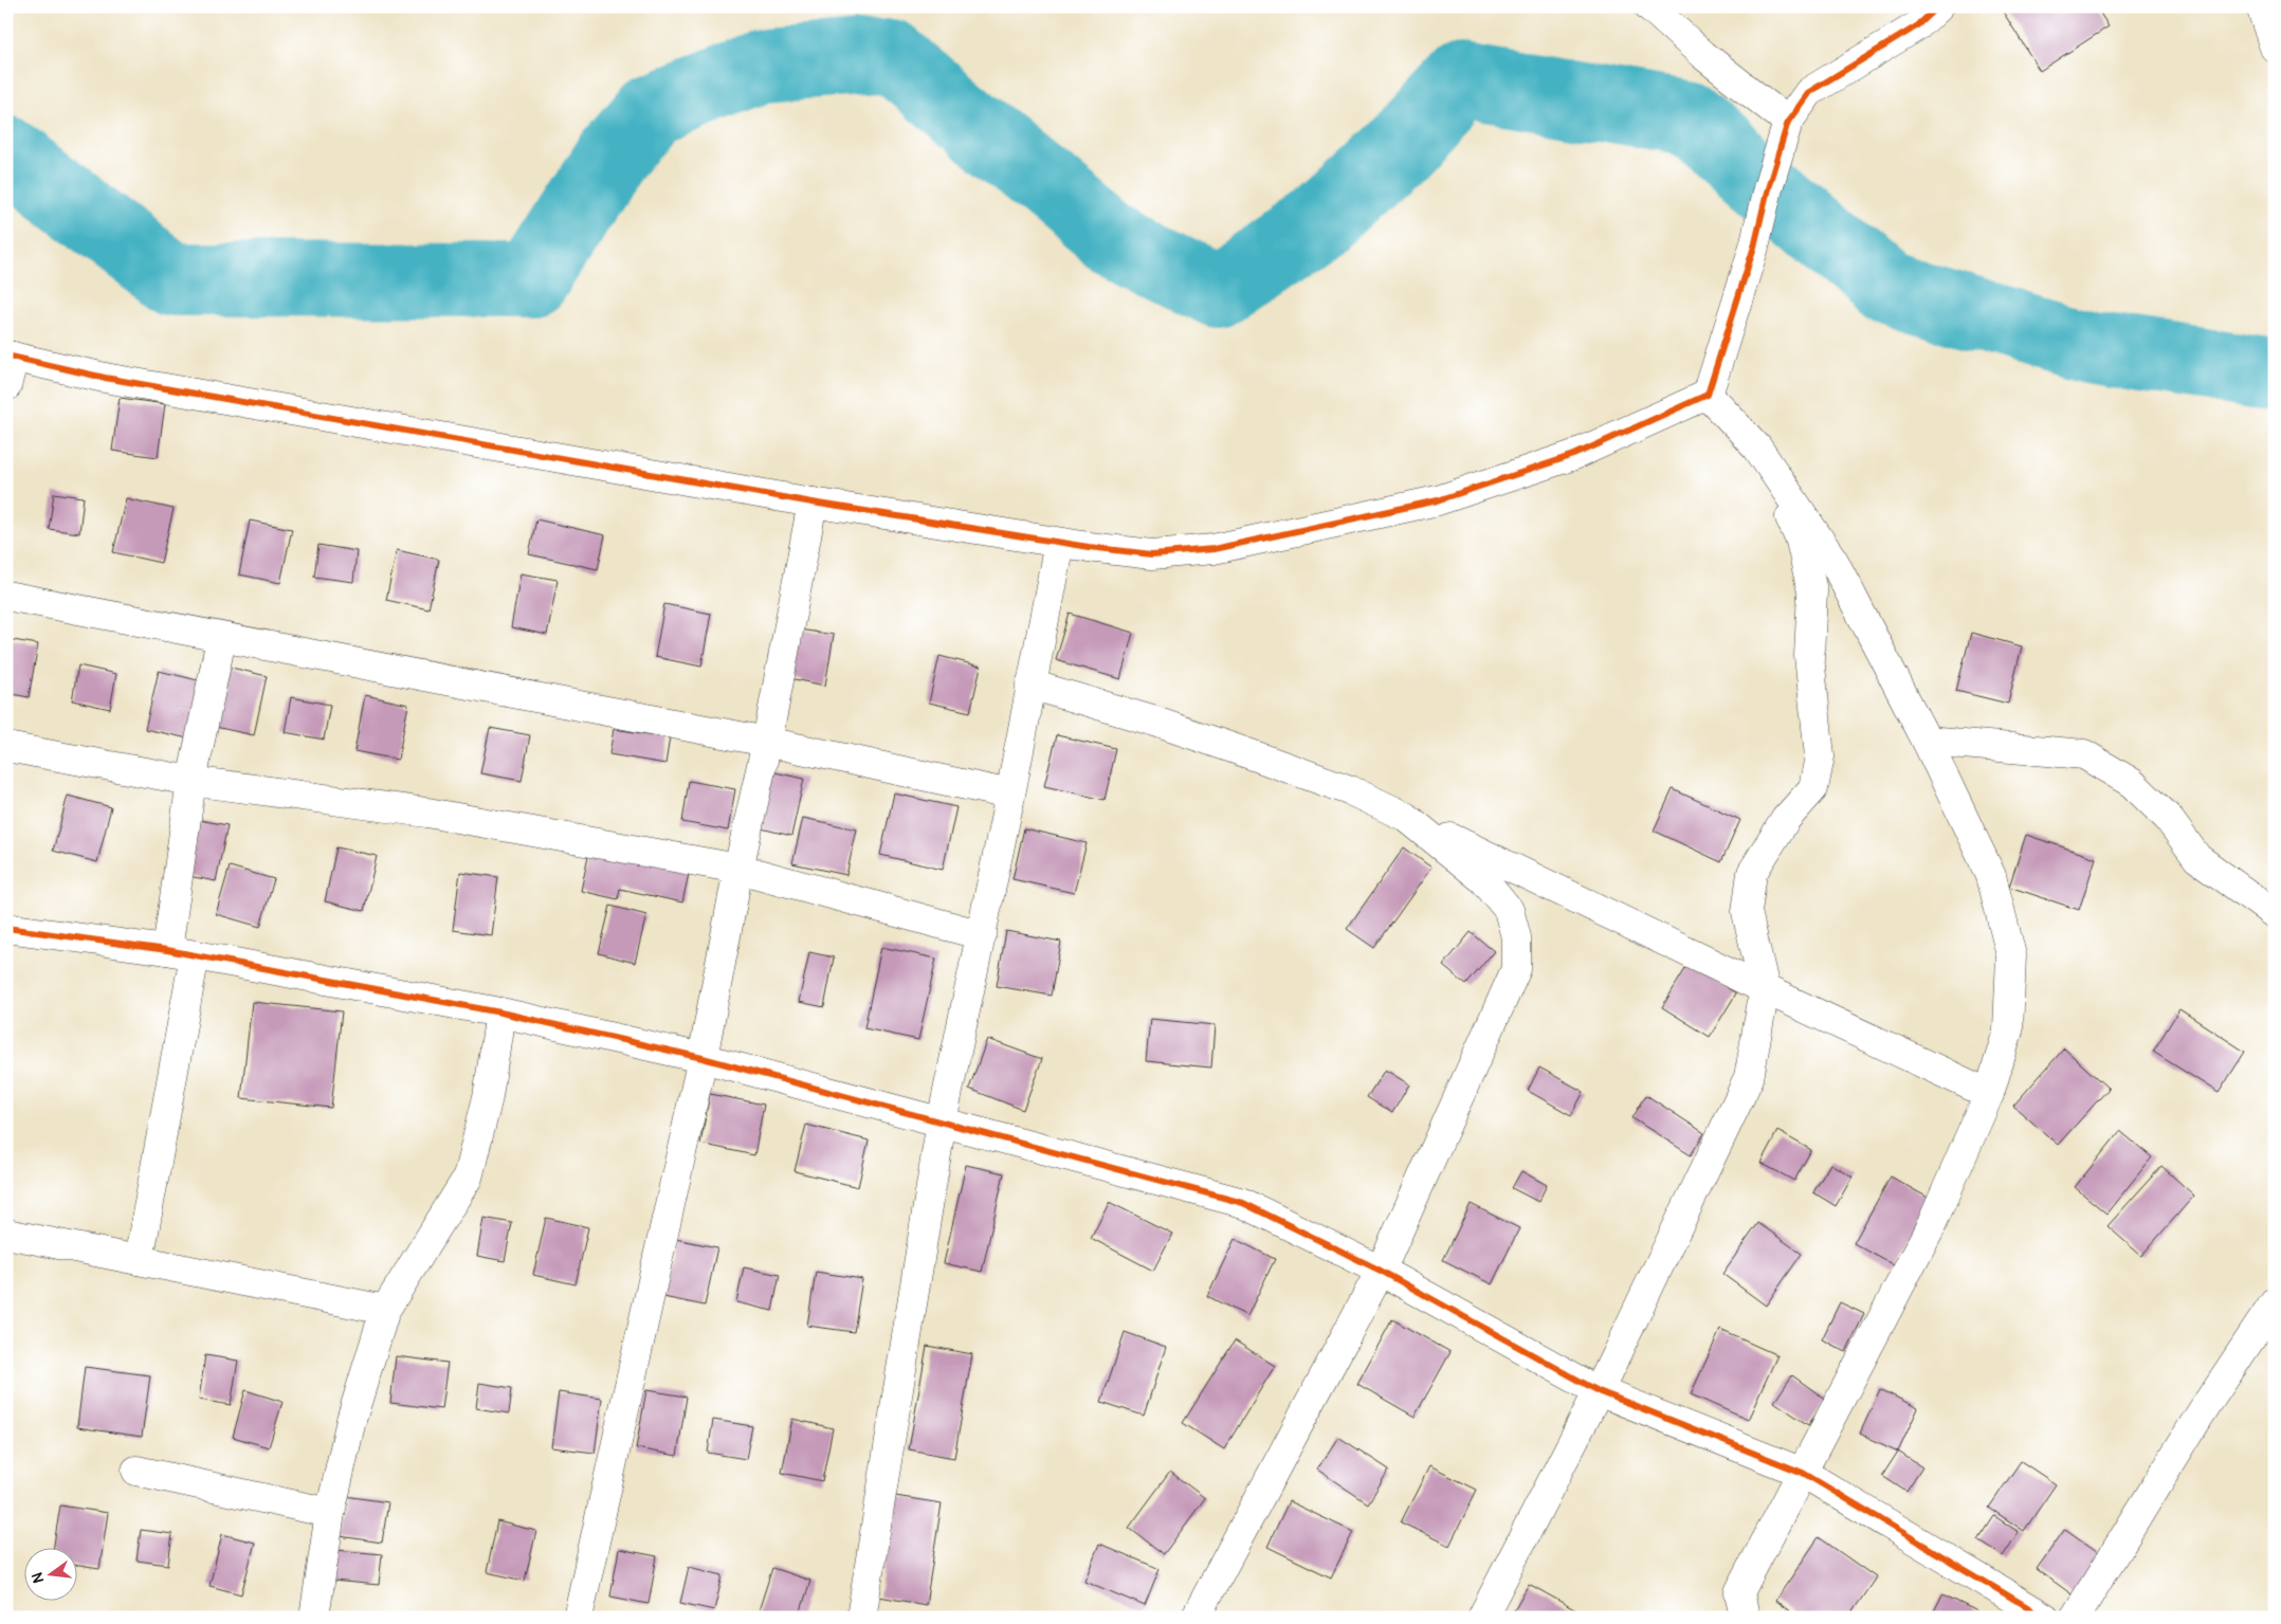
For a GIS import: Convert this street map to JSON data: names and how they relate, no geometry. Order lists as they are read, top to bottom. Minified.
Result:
{"north":"left"}
